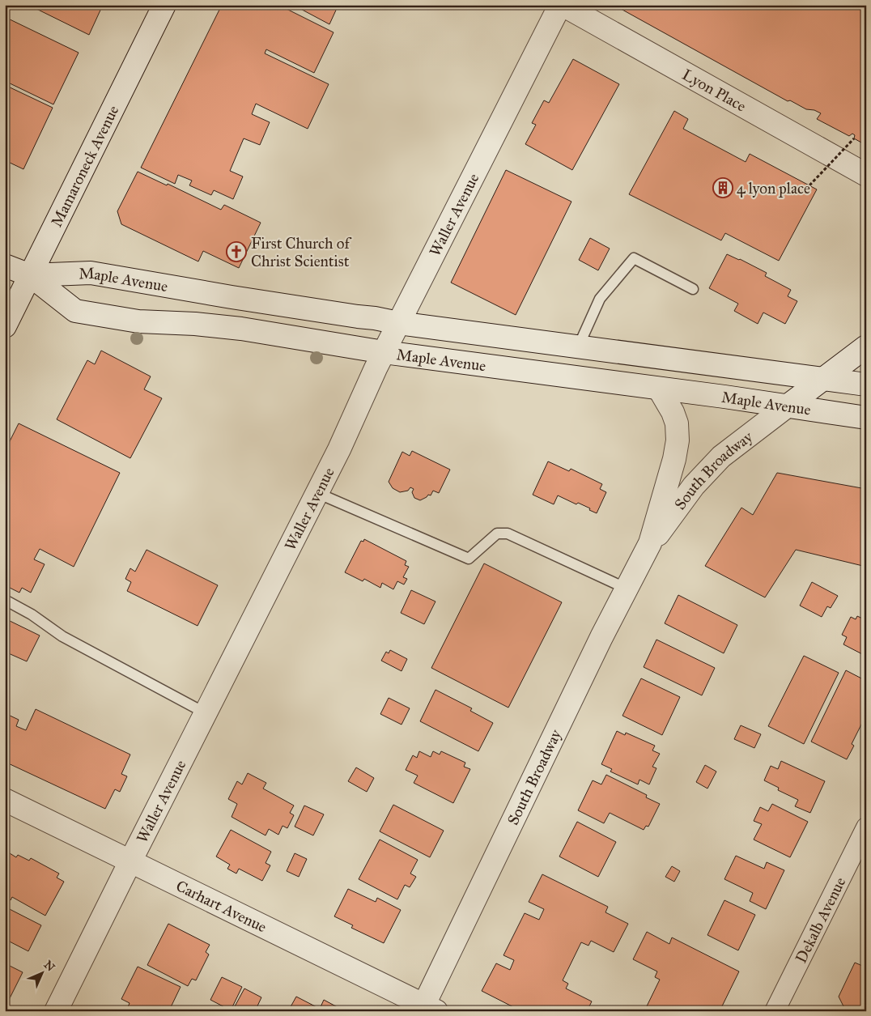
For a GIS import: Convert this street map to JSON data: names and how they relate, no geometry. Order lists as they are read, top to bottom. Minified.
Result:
{"streets":{"street":["Lyon Place","Mamaroneck Avenue","Waller Avenue","Maple Avenue","South Broadway","Carhart Avenue","Dekalb Avenue"]},"crossings":[["Lyon Place","Waller Avenue"],["Mamaroneck Avenue","Maple Avenue"],["Waller Avenue","Maple Avenue"],["Waller Avenue","Carhart Avenue"],["Maple Avenue","South Broadway"],["South Broadway","Carhart Avenue"]],"places":{"building":["4 lyon place"],"church":["First Church of Christ Scientist"]},"north":"top right"}
